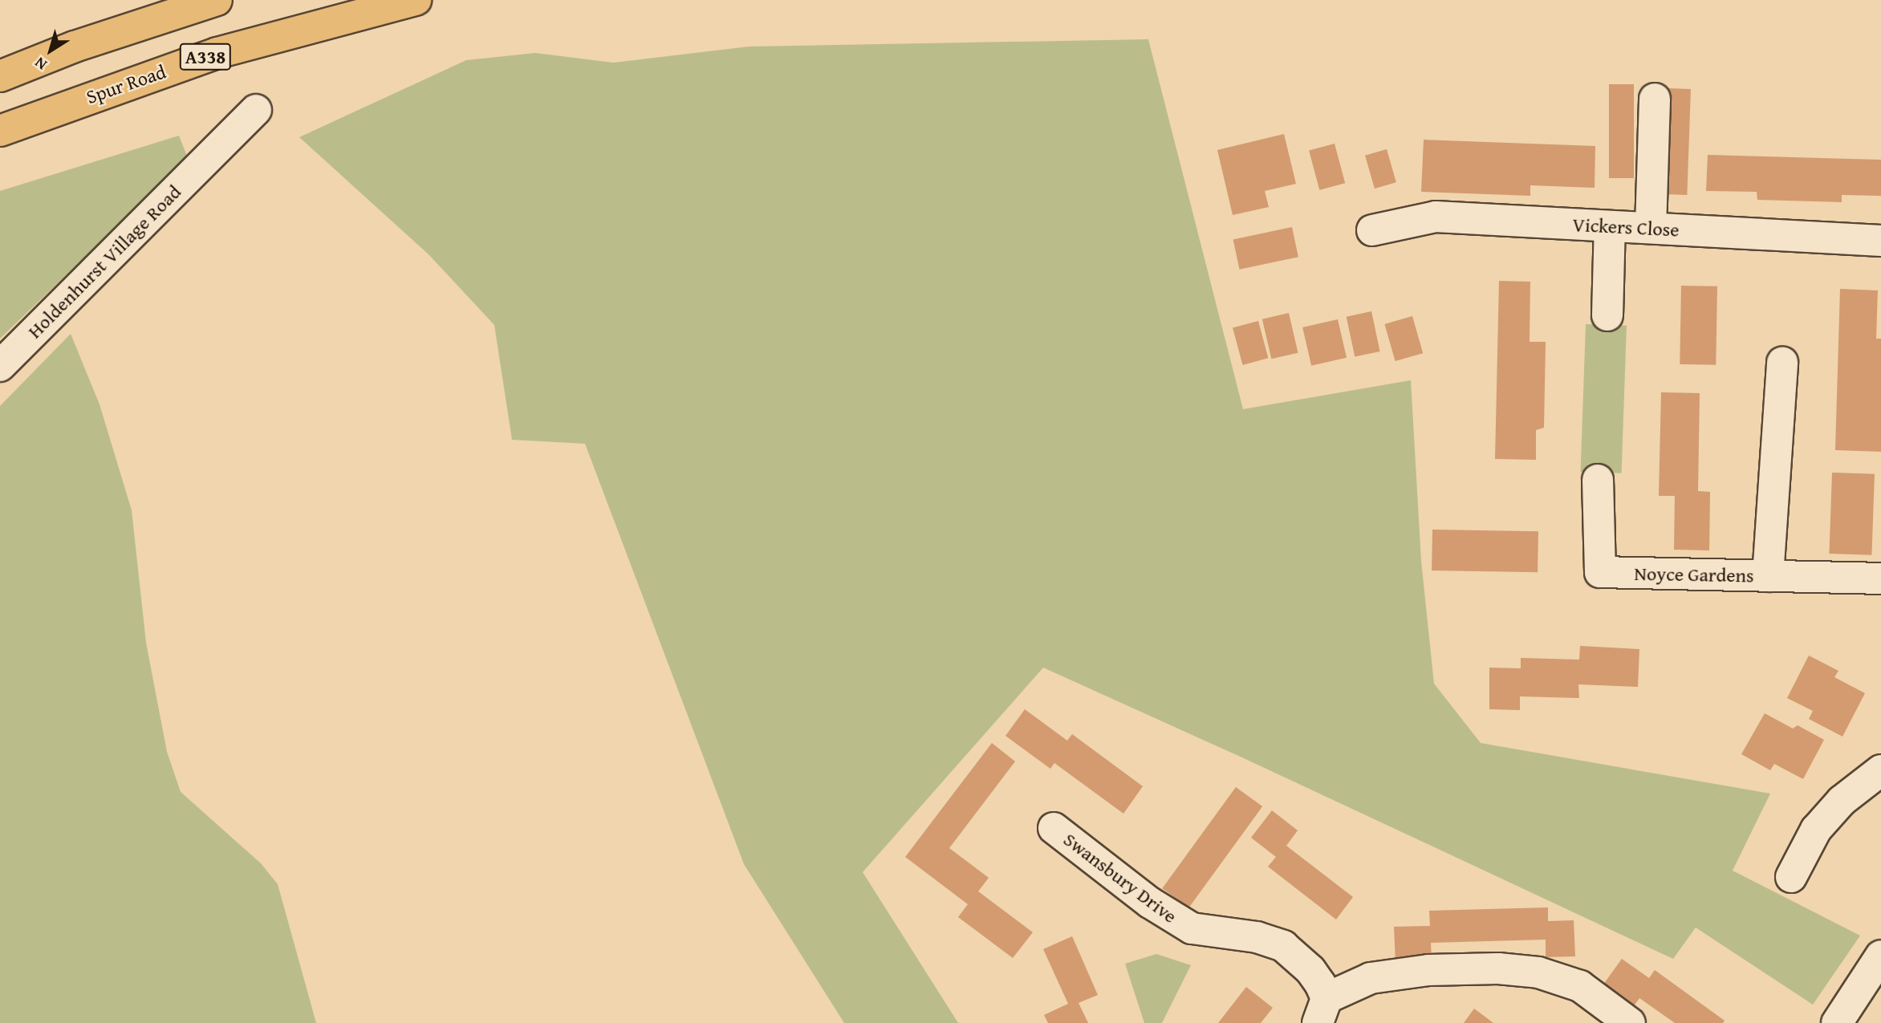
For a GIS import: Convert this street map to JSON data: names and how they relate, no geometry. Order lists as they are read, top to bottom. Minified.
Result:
{"streets":{"highway":["A338","Spur Road"],"street":["Vickers Close","Holdenhurst Village Road","Noyce Gardens","Swansbury Drive"]},"north":"bottom left"}
